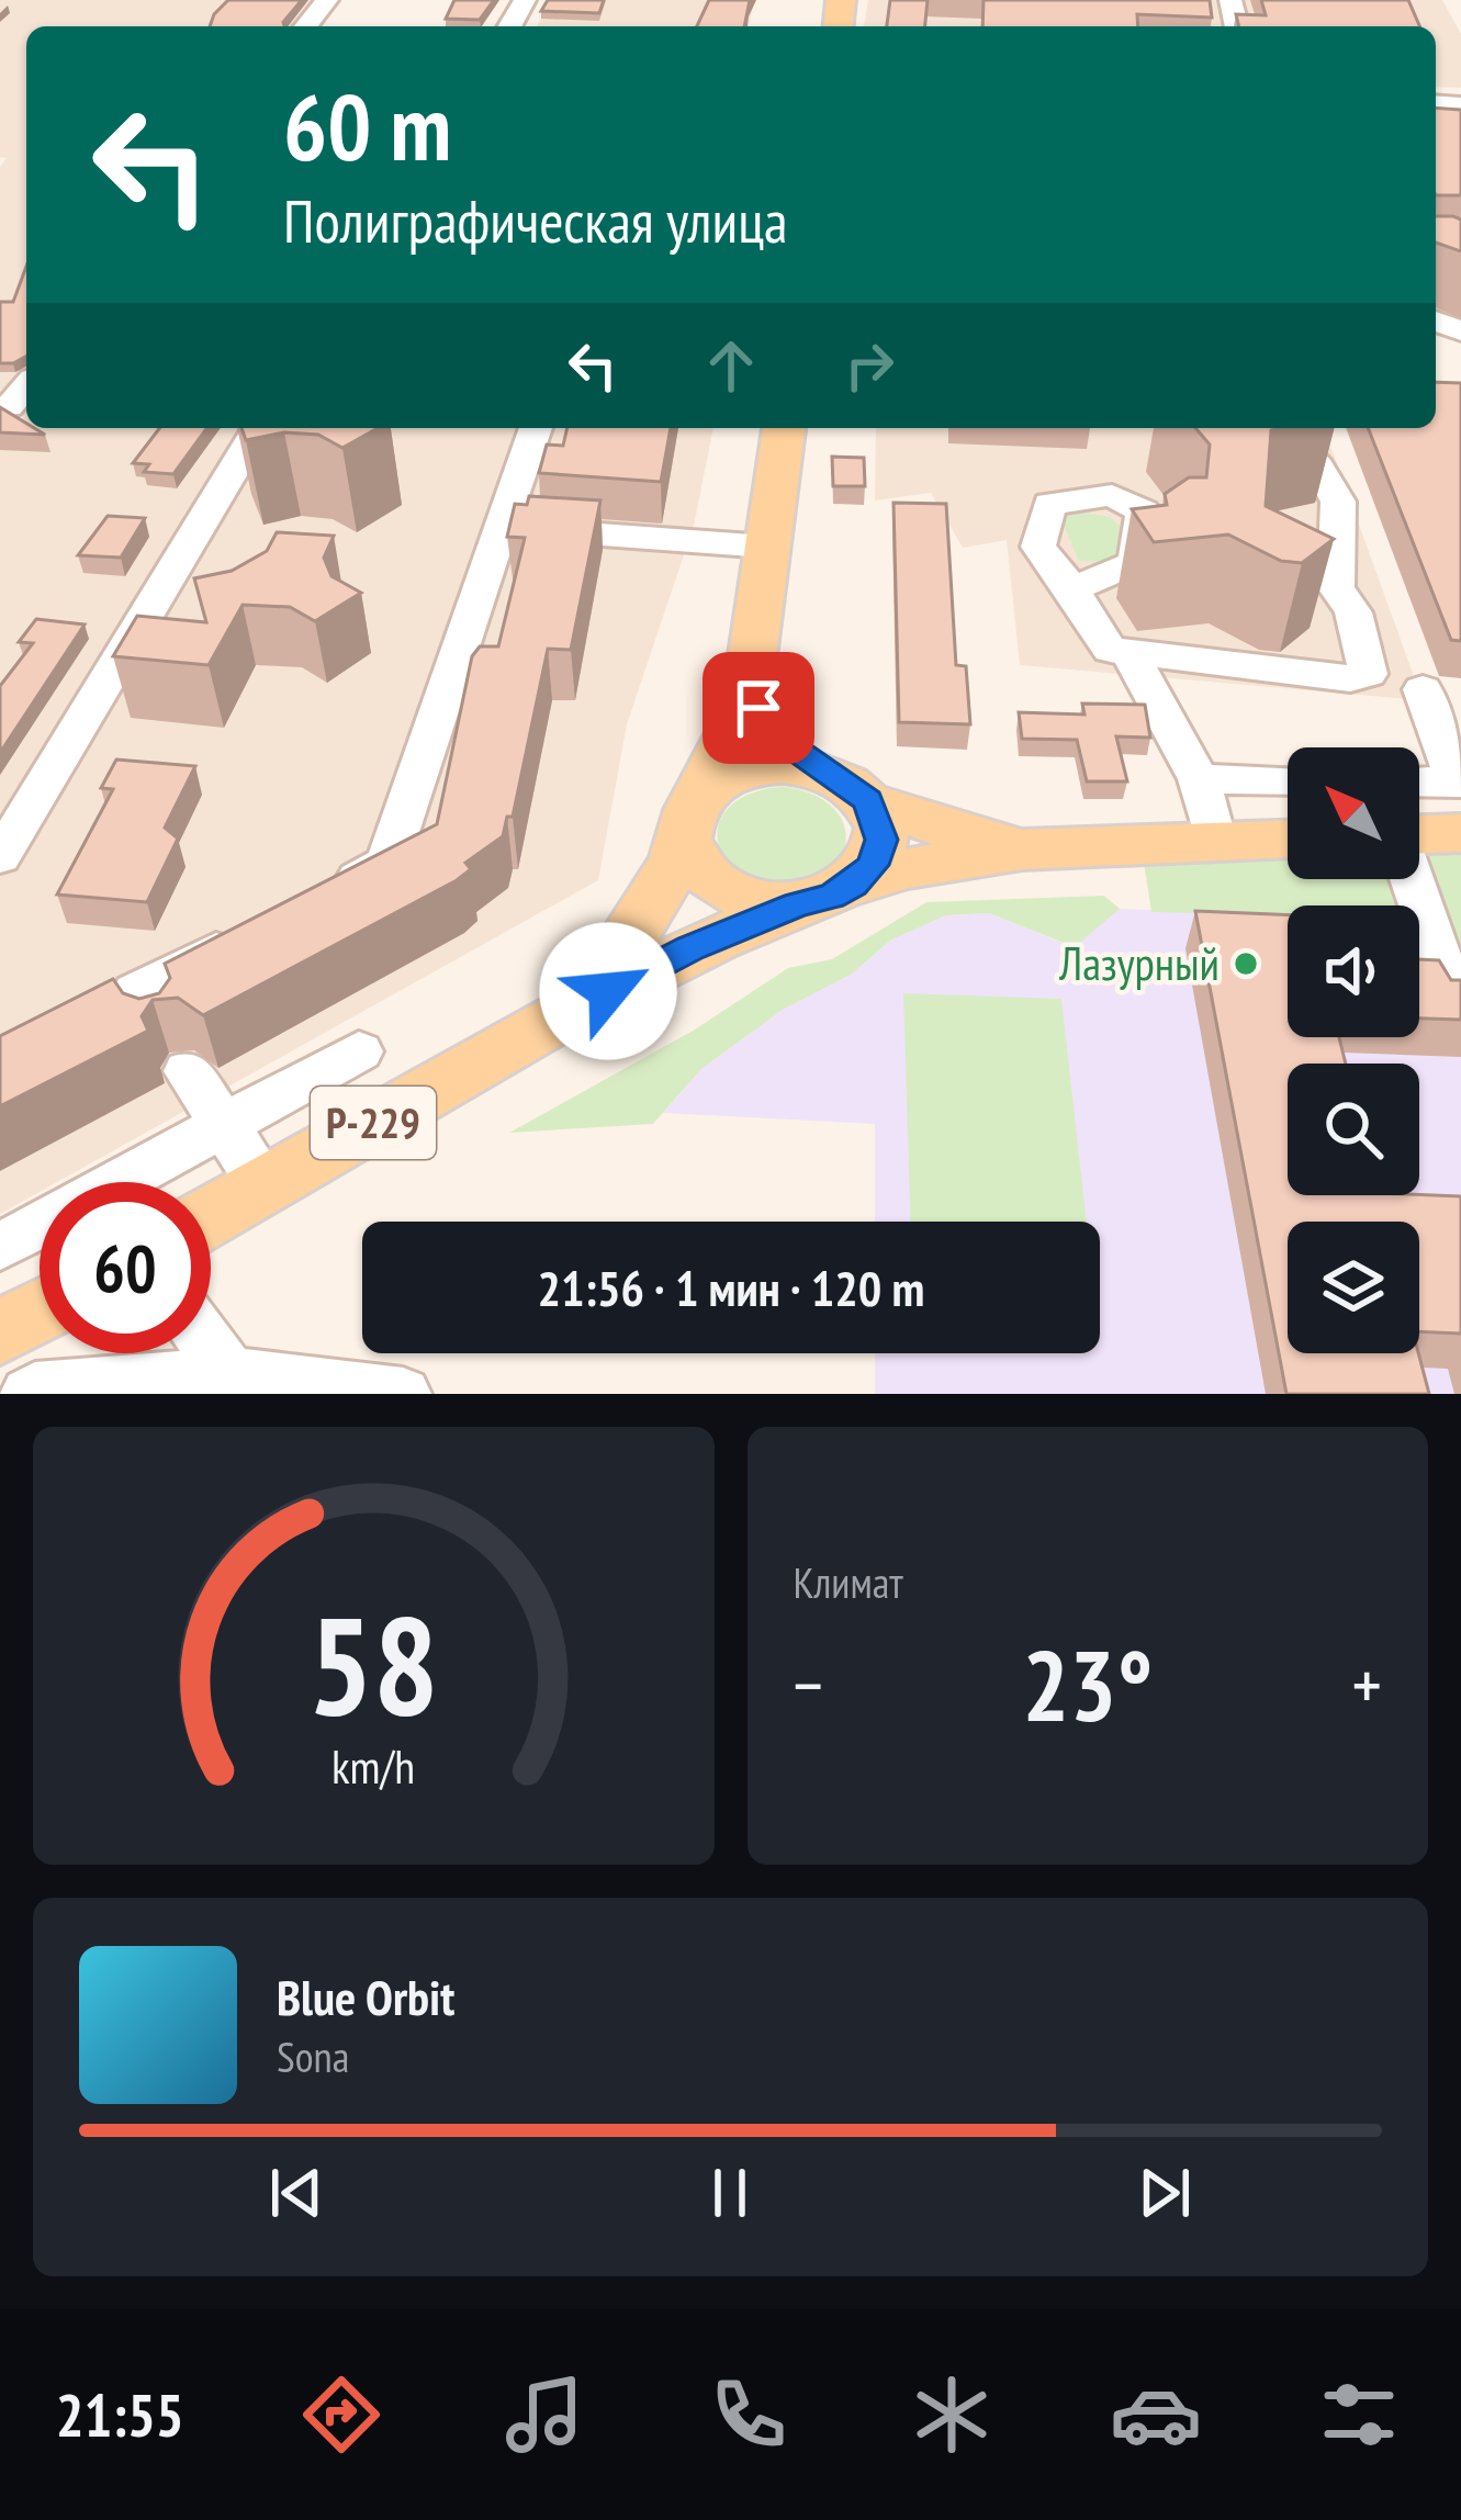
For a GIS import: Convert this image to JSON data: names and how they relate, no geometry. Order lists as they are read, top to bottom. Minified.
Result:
{"streets":{"main road":["Р-229"]},"places":["Лазурный"],"north":"top left","page":{"turn":["60 m","Полиграфическая улица"],"limit":"60","trip":"21:56 · 1 мин · 120 m","tile":"Климат","heat":["−","23°","+"],"song":["Blue Orbit","Sona"],"tabs":"21:55","gauge":["58","km/h"]}}
